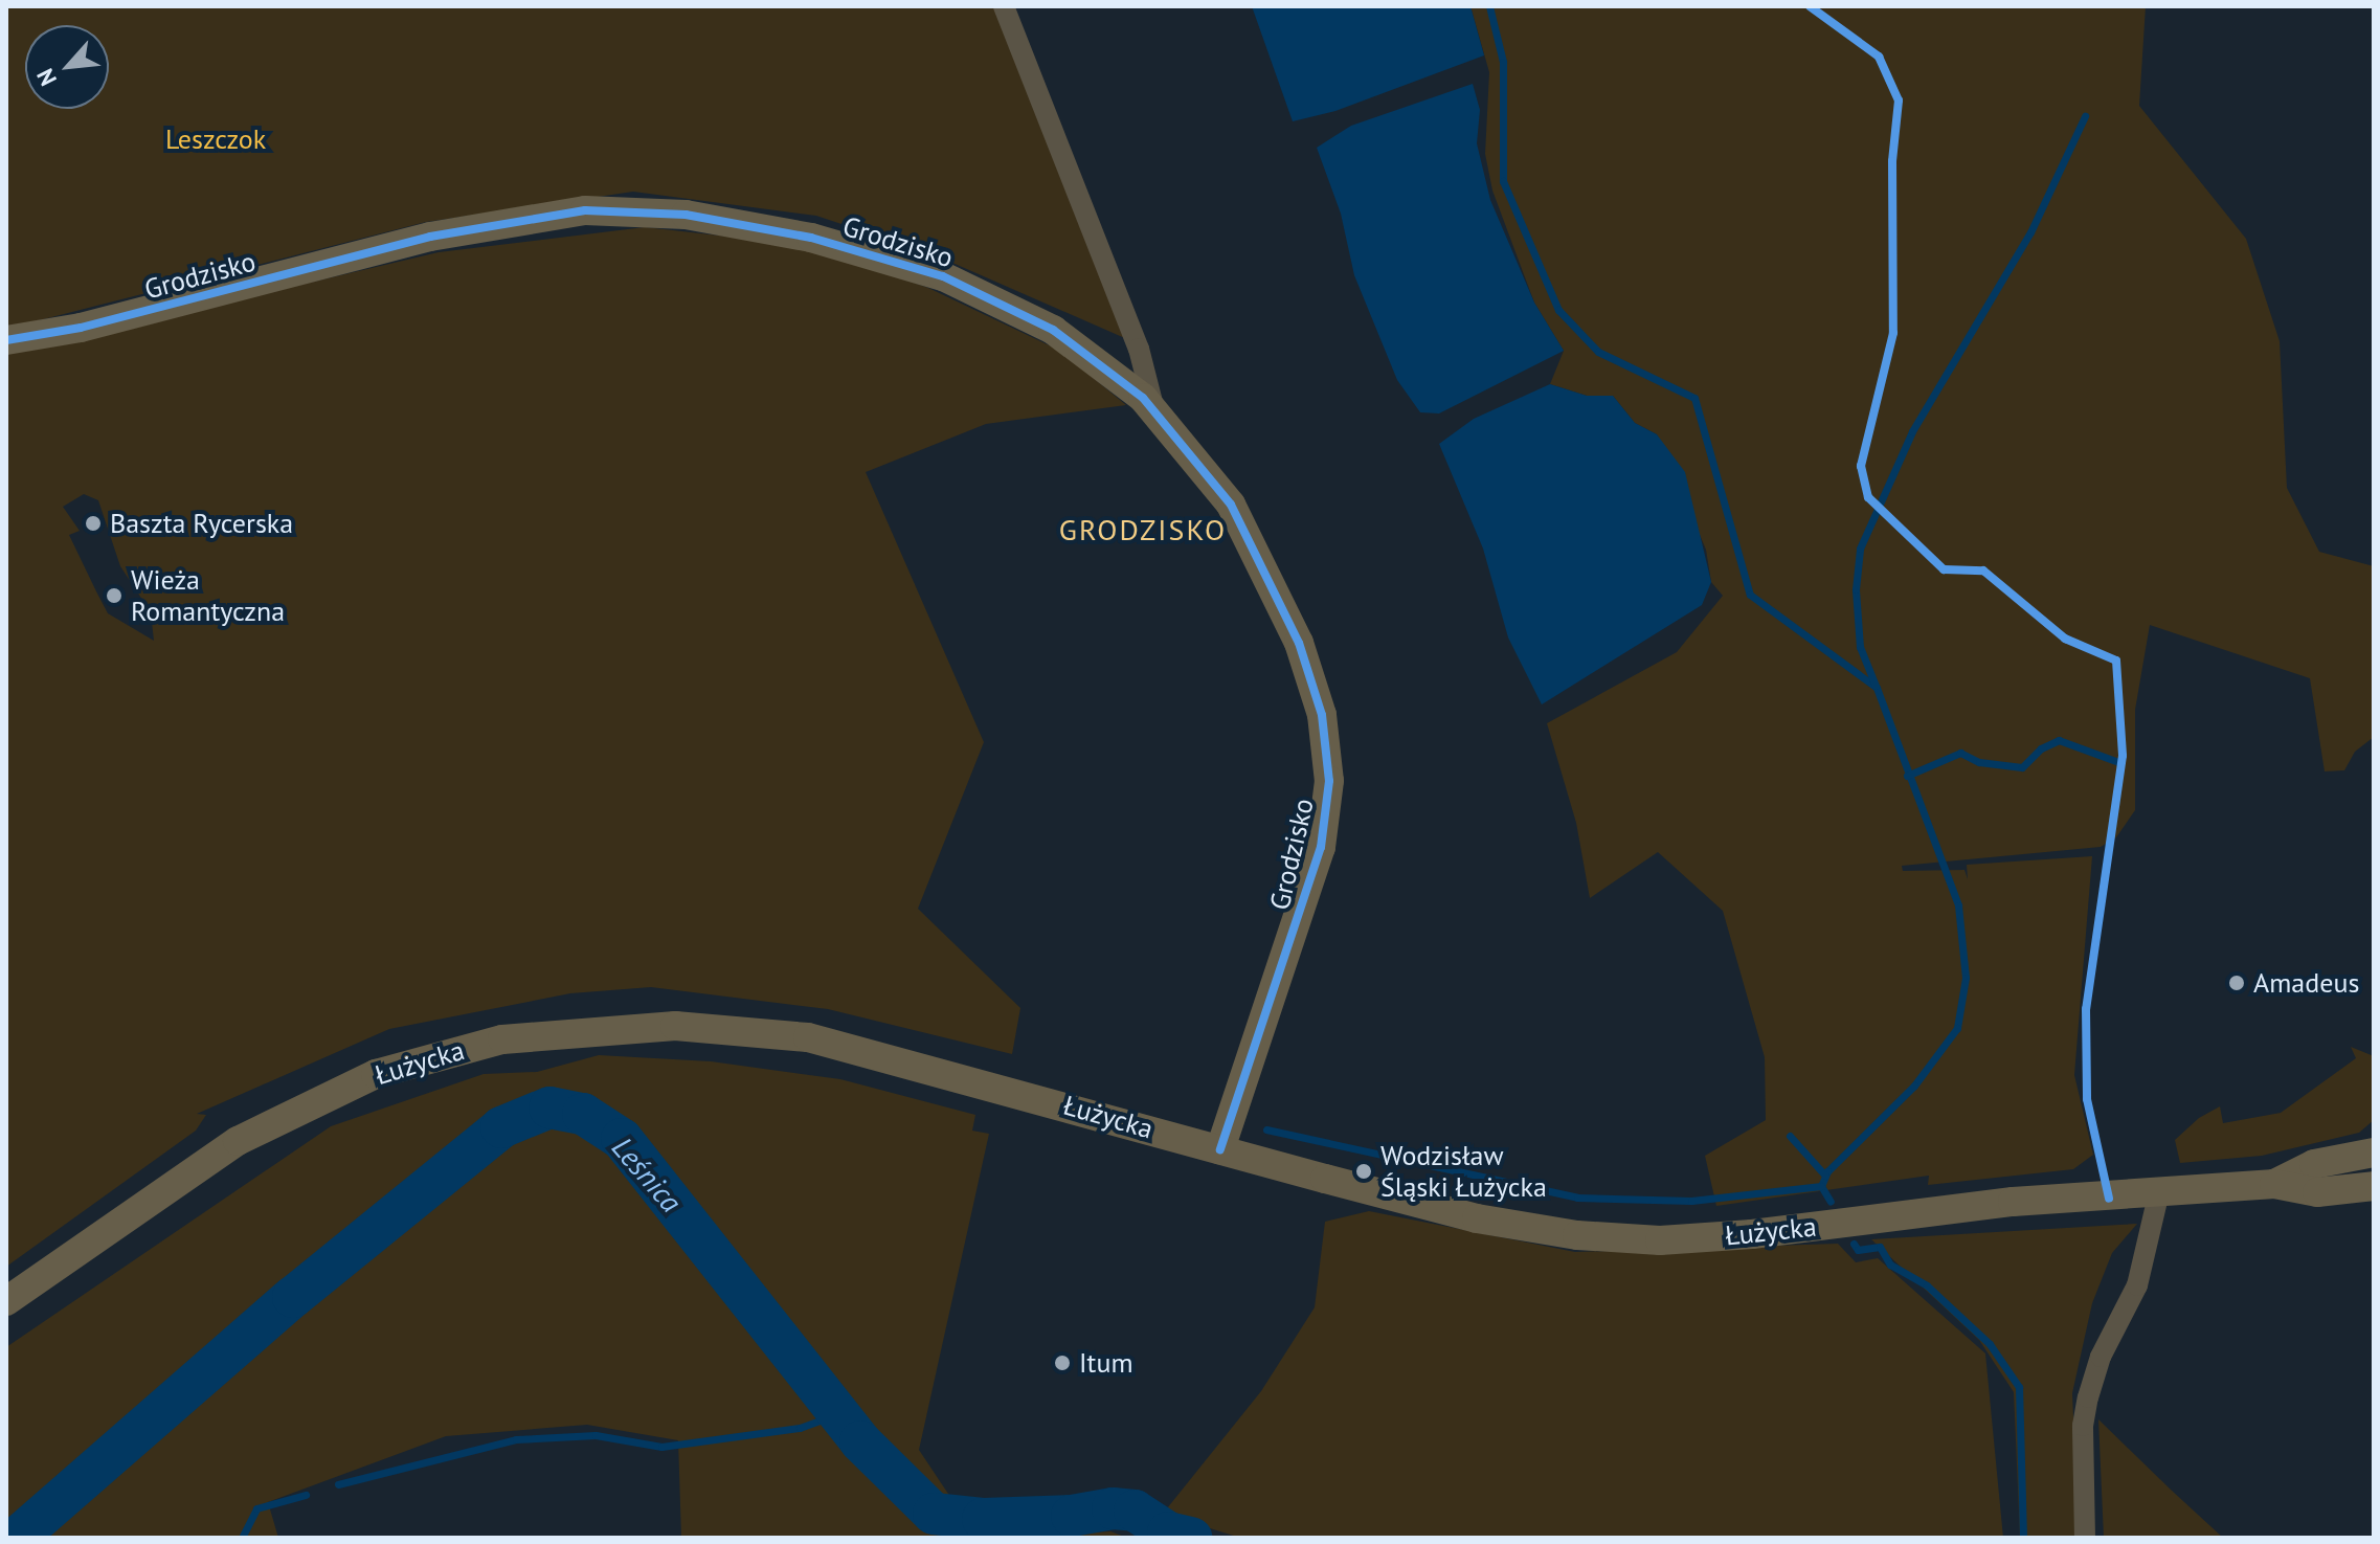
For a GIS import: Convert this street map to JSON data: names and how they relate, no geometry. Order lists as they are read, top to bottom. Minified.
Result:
{"streets":{"main road":["Grodzisko","Łużycka"]},"crossings":[["Grodzisko","Łużycka"]],"districts":["GRODZISKO"],"water":["Leśnica"],"parks":["Leszczok"],"places":["Baszta Rycerska","Wieża Romantyczna","Amadeus","Wodzisław Śląski Łużycka","Itum"],"north":"bottom left"}
